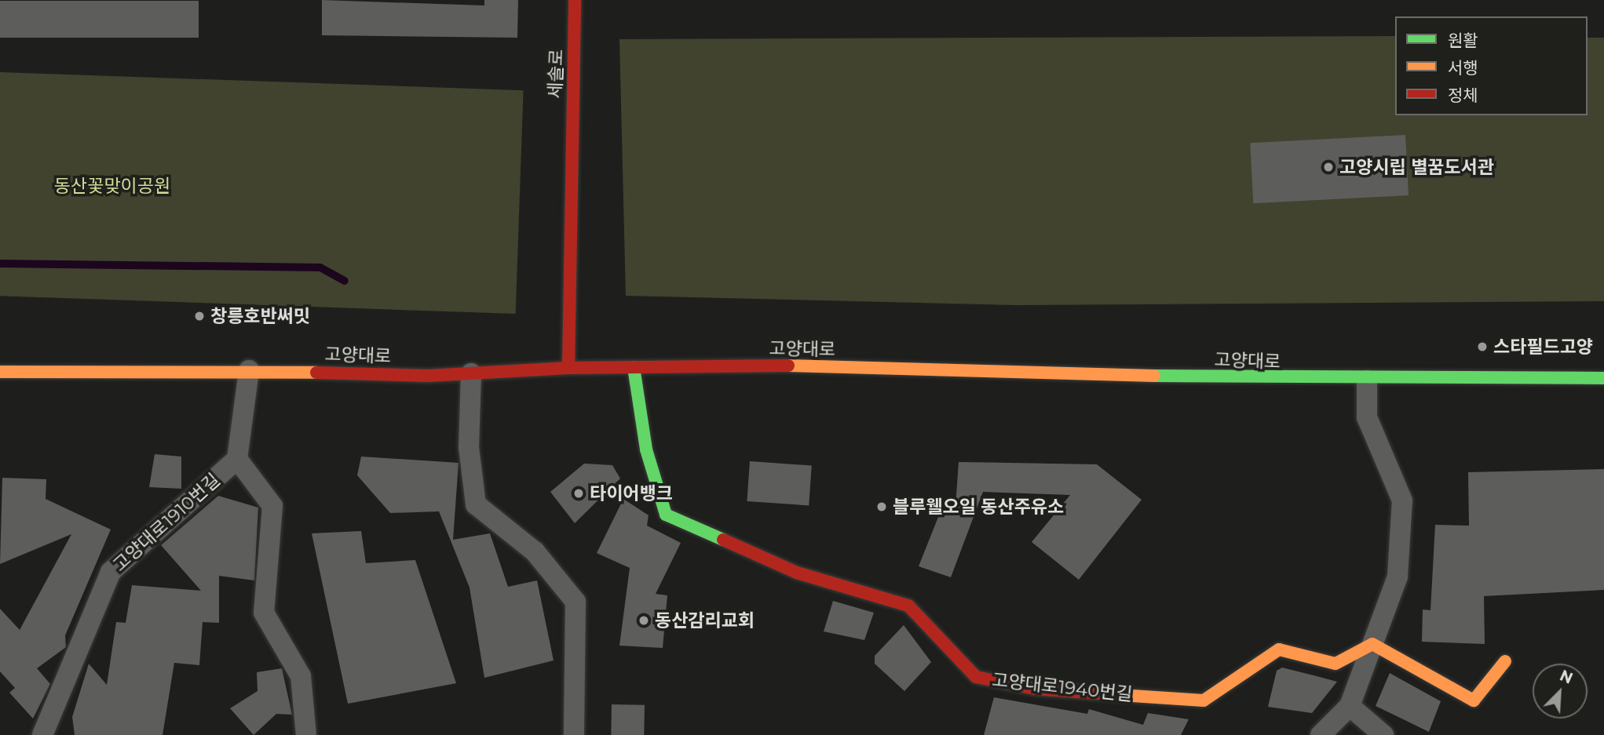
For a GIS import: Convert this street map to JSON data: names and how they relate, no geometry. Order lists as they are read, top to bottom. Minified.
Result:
{"streets":{"main road":["세솔로","고양대로","고양대로1940번길"],"street":["고양대로1910번길"]},"crossings":[["세솔로","고양대로"],["고양대로","고양대로1940번길"]],"parks":["동산꽃맞이공원"],"places":["고양시립 별꿈도서관","창릉호반써밋","스타필드고양","타이어뱅크","블루웰오일 동산주유소","동산감리교회"],"legend":["원활","서행","정체"],"north":"top right"}
